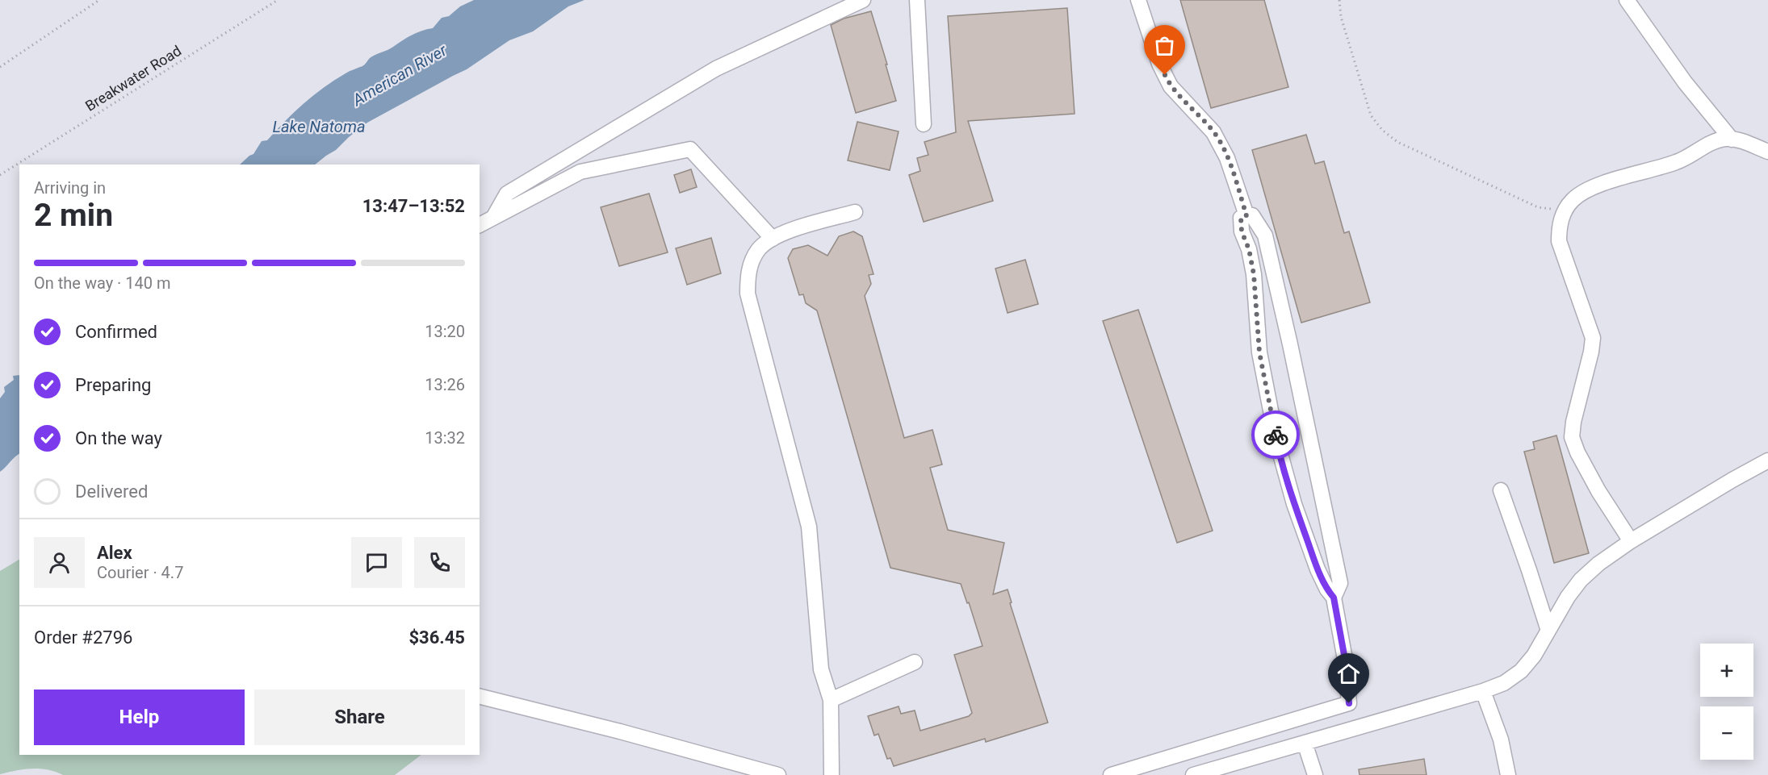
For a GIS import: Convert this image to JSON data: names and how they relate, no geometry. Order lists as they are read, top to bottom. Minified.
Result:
{"streets":{"path":["Breakwater Road"]},"water":["American River","Lake Natoma"],"page":{"heading":["2 min","Arriving in","13:47–13:52"],"panel":["Alex","Courier · 4.7","Order #2796","$36.45"],"bar":"On the way · 140 m","list":[["Confirmed","13:20"],["Preparing","13:26"],["On the way","13:32"],"Delivered"],"map_buttons":["+","−"],"buttons":["Help","Share"]}}
